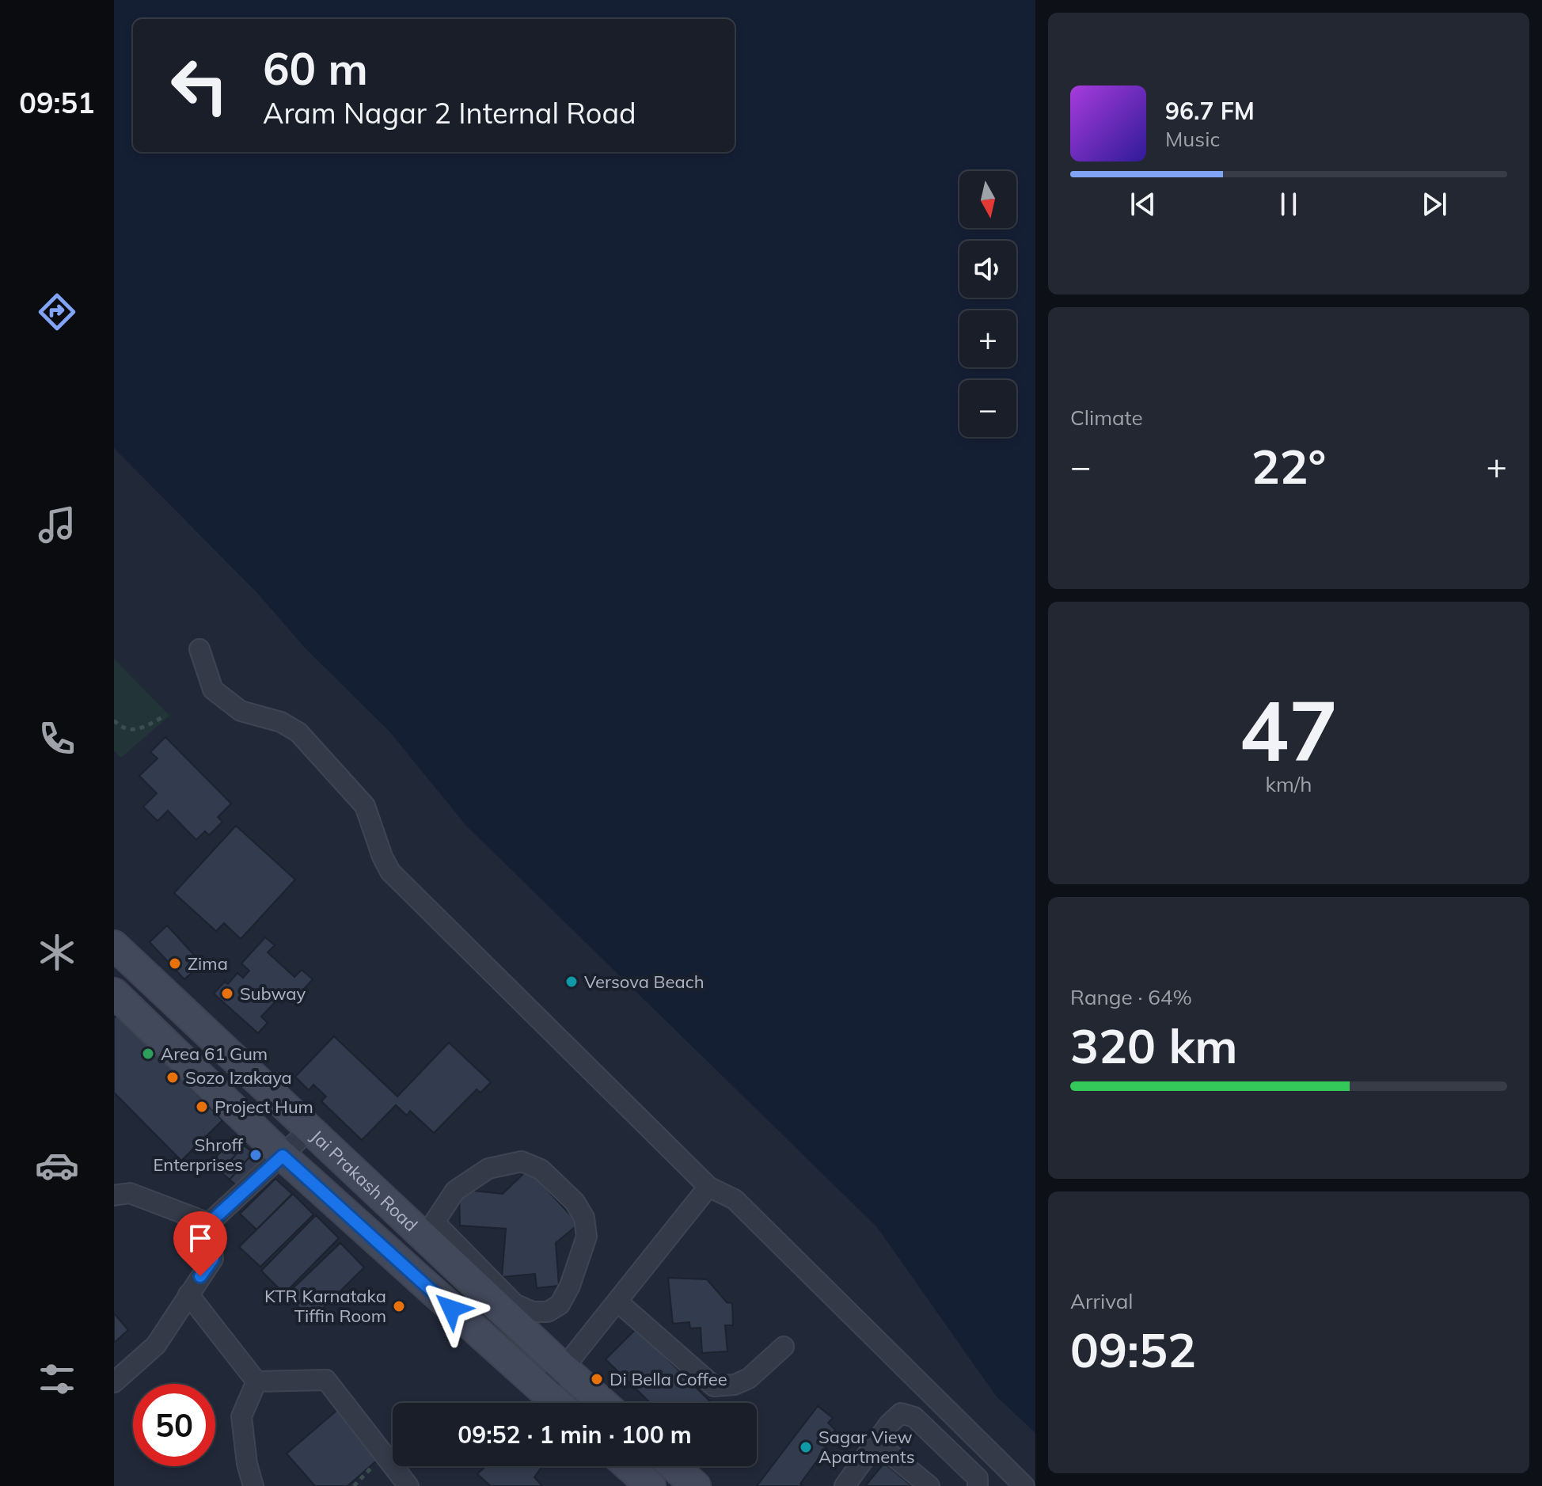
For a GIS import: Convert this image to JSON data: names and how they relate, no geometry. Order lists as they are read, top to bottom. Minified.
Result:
{"streets":{"main road":["Jai Prakash Road"]},"places":["Zima","Versova Beach","Subway","Area 61 Gum","Sozo Izakaya","Project Hum","Shroff Enterprises","KTR Karnataka Tiffin Room","Di Bella Coffee","Sagar View Apartments"],"north":"bottom","page":{"tabs":"09:51","turn":["60 m","Aram Nagar 2 Internal Road"],"song":["96.7 FM","Music"],"map_buttons":["+","−"],"tile":["Climate",["47","km/h"],["Range · 64%","320 km"],["Arrival","09:52"]],"heat":["−","22°","+"],"limit":"50","trip":"09:52 · 1 min · 100 m"}}
